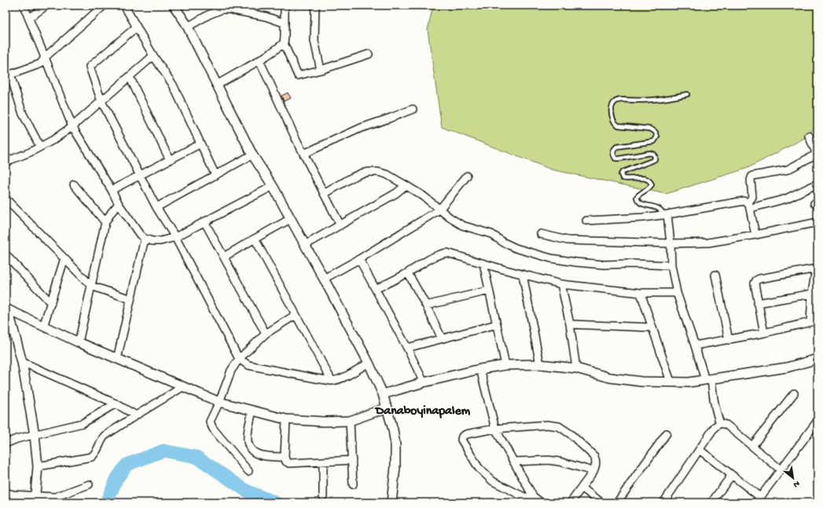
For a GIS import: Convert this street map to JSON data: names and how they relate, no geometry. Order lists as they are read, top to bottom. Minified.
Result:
{"districts":["Danaboyinapalem"],"north":"bottom right"}
